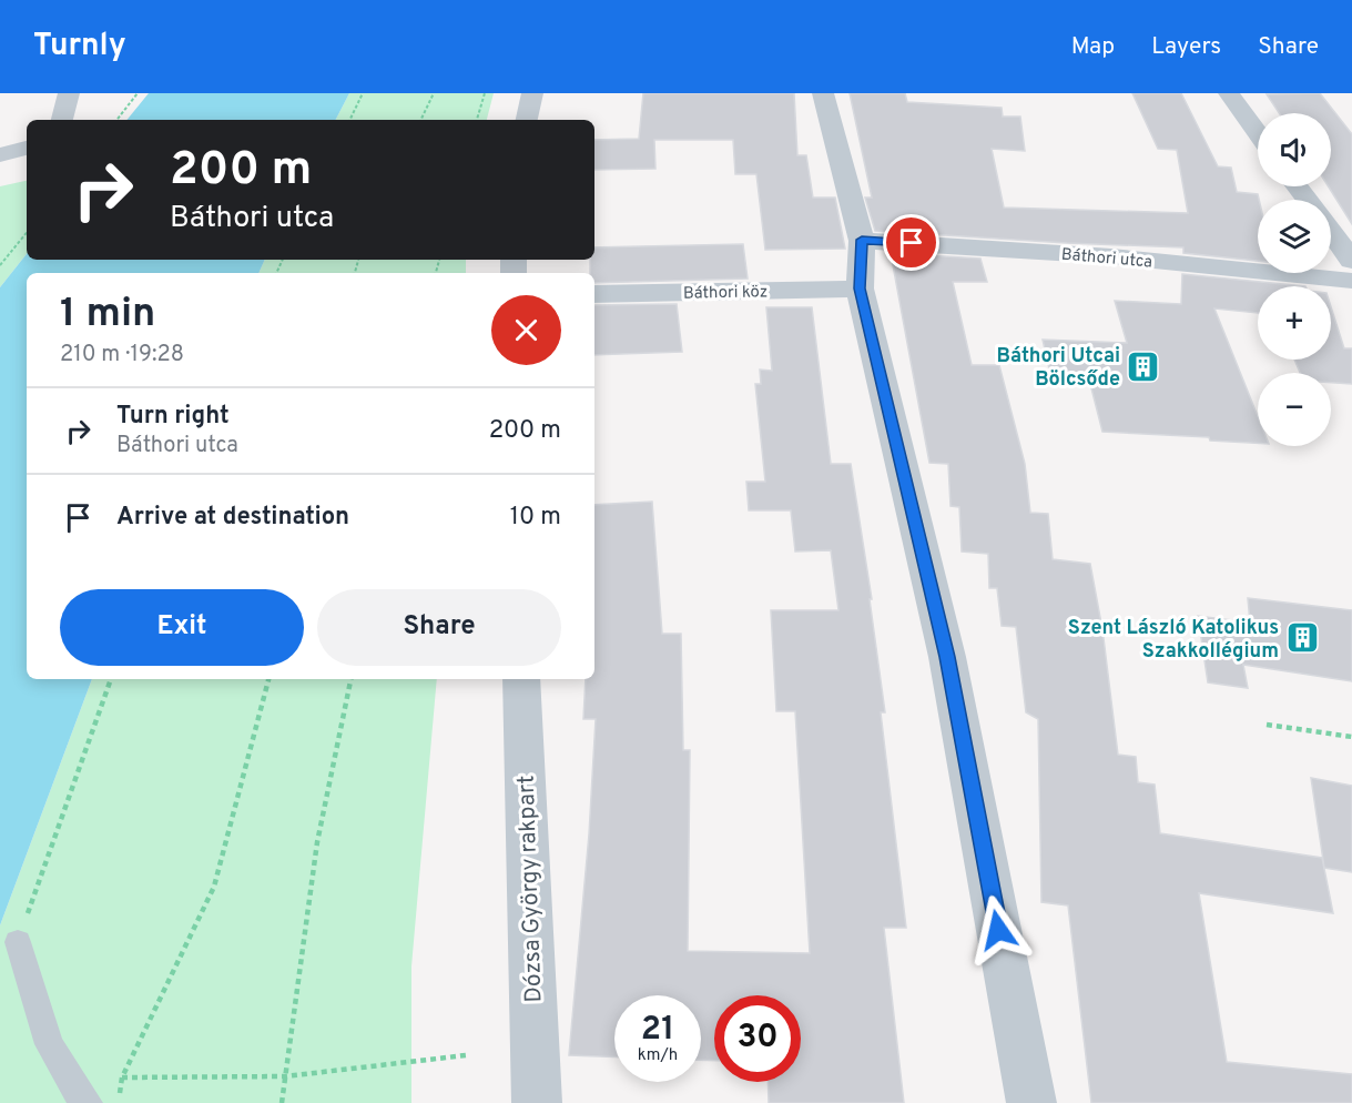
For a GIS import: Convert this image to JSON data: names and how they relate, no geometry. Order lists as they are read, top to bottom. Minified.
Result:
{"streets":{"street":["Báthori utca","Báthori köz","Dózsa György rakpart"]},"places":{"building":["Báthori Utcai Bölcsőde","Szent László Katolikus Szakkollégium"]},"page":{"header":"Turnly","nav":["Map","Layers","Share"],"map_buttons":["+","−"],"turn":["200 m","Báthori utca"],"heading":["1 min","210 m · 19:28"],"list":[{"name":"Turn right","note":"Báthori utca","value":"200 m"},{"name":"Arrive at destination","value":"10 m"}],"buttons":["Exit","Share"],"speed":"21 km/h","limit":"30"}}
